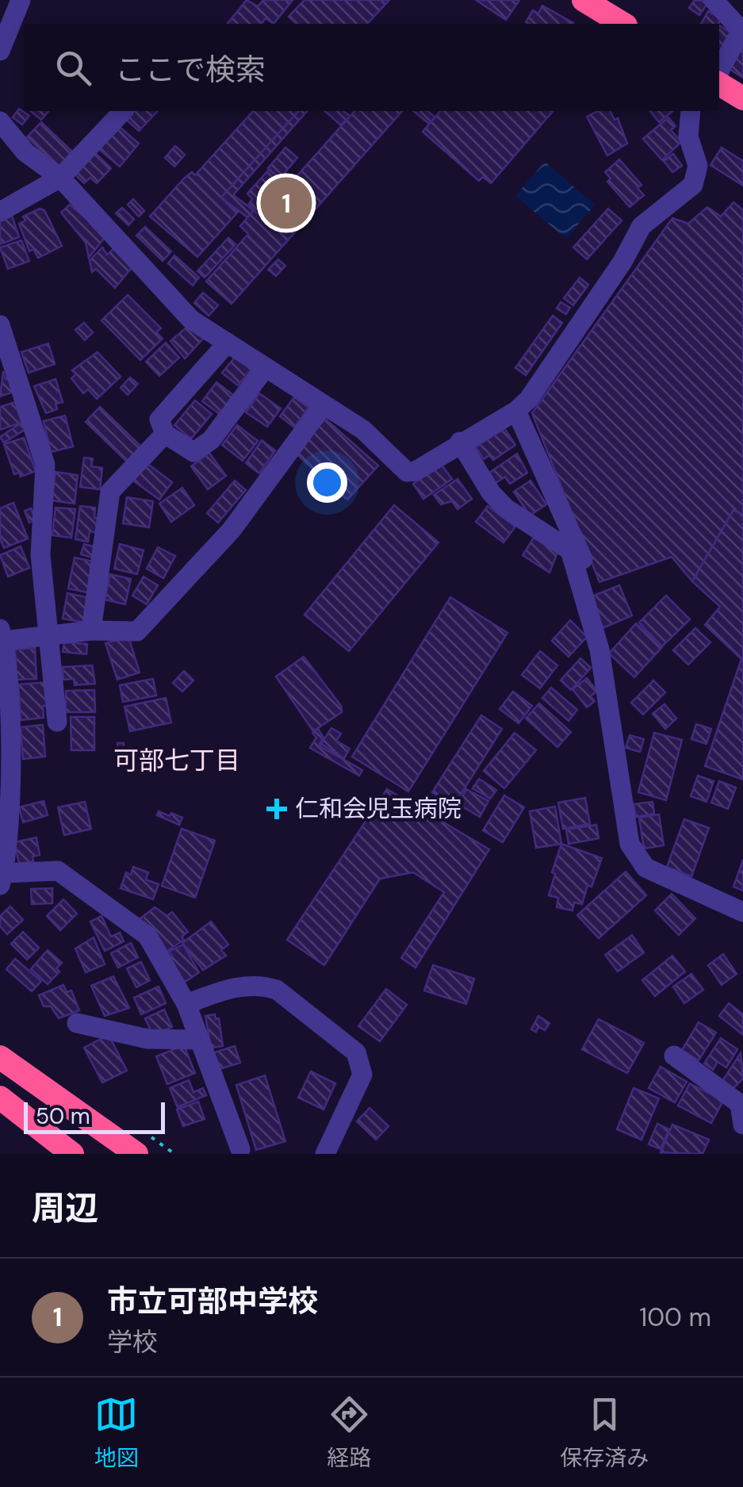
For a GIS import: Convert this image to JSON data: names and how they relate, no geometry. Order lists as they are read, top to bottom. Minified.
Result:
{"districts":["可部七丁目"],"places":{"health":["仁和会児玉病院"]},"scale_bar":"50 m","page":{"search":"ここで検索","pins":"1","scale":"50 m","heading":"周辺","list":[{"mark":"1","name":"市立可部中学校","note":"学校","value":"100 m"}],"nav":["地図","経路","保存済み"]}}
